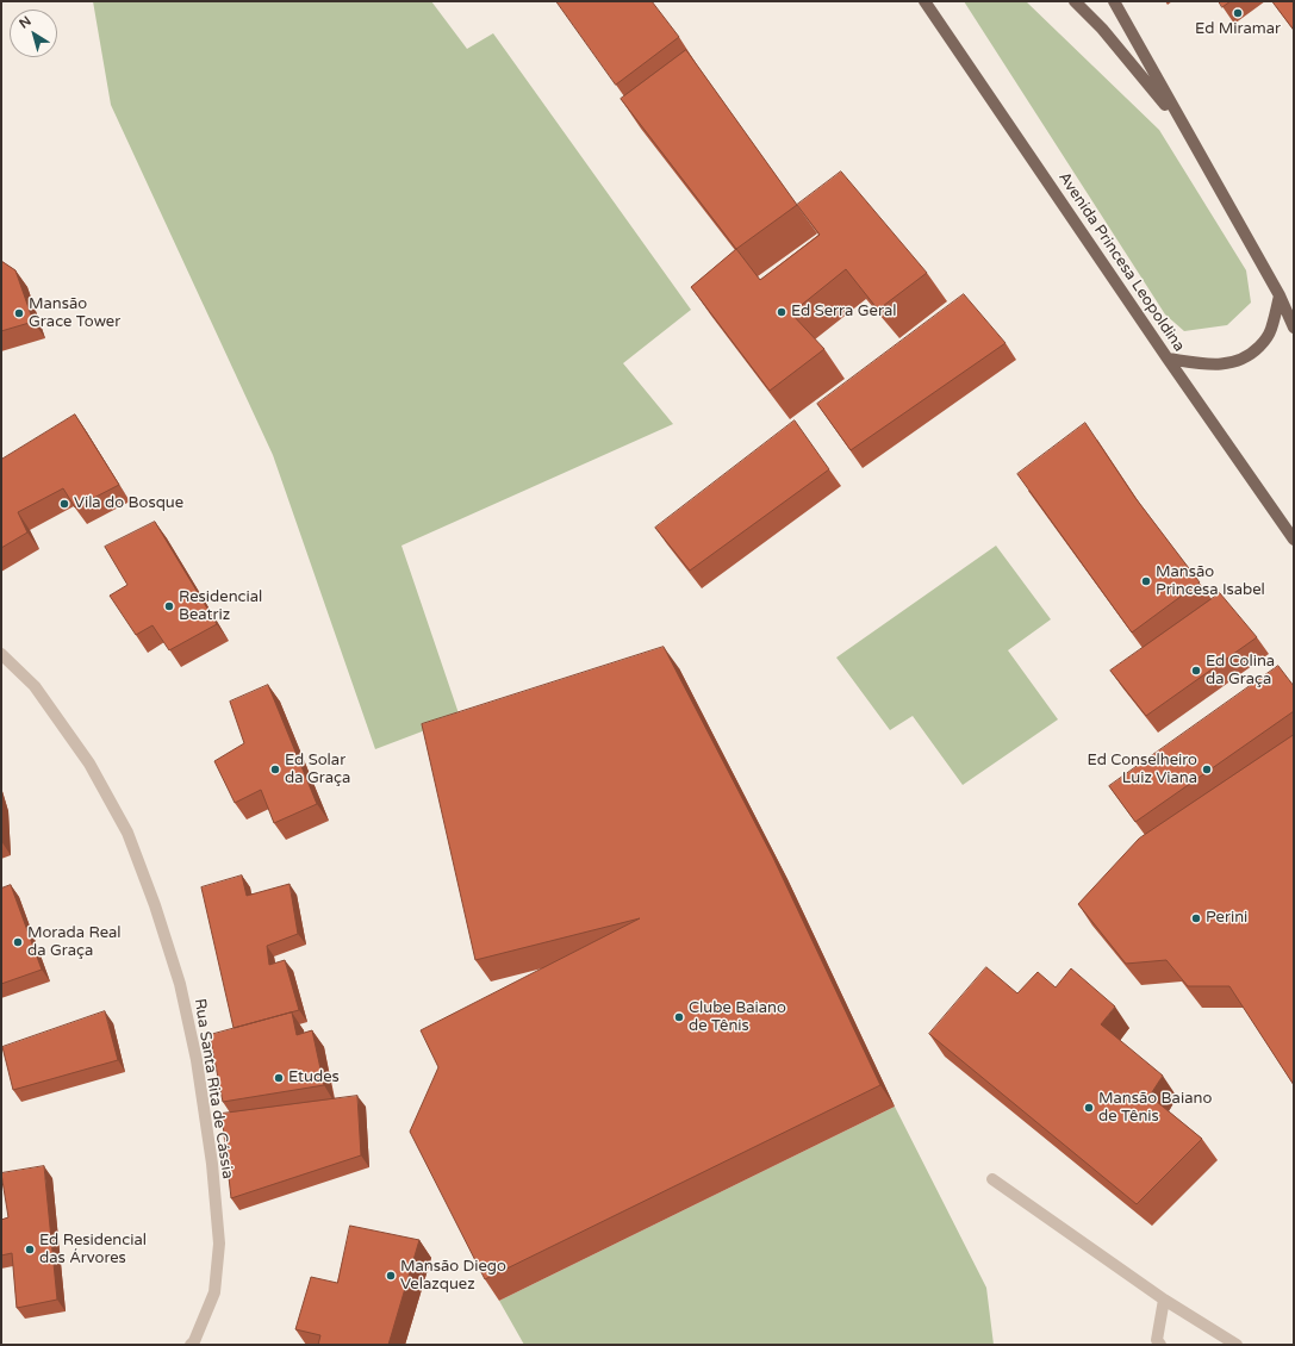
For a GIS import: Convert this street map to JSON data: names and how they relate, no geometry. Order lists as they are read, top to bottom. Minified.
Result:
{"streets":{"main road":["Avenida Princesa Leopoldina"],"street":["Rua Santa Rita de Cássia"]},"places":["Ed Miramar","Ed Serra Geral","Mansão Grace Tower","Vila do Bosque","Mansão Princesa Isabel","Residencial Beatriz","Ed Colina da Graça","Ed Solar da Graça","Ed Conselheiro Luiz Viana","Perini","Morada Real da Graça","Clube Baiano de Tênis","Etudes","Mansão Baiano de Tênis","Ed Residencial das Árvores","Mansão Diego Velazquez"],"north":"top left"}
